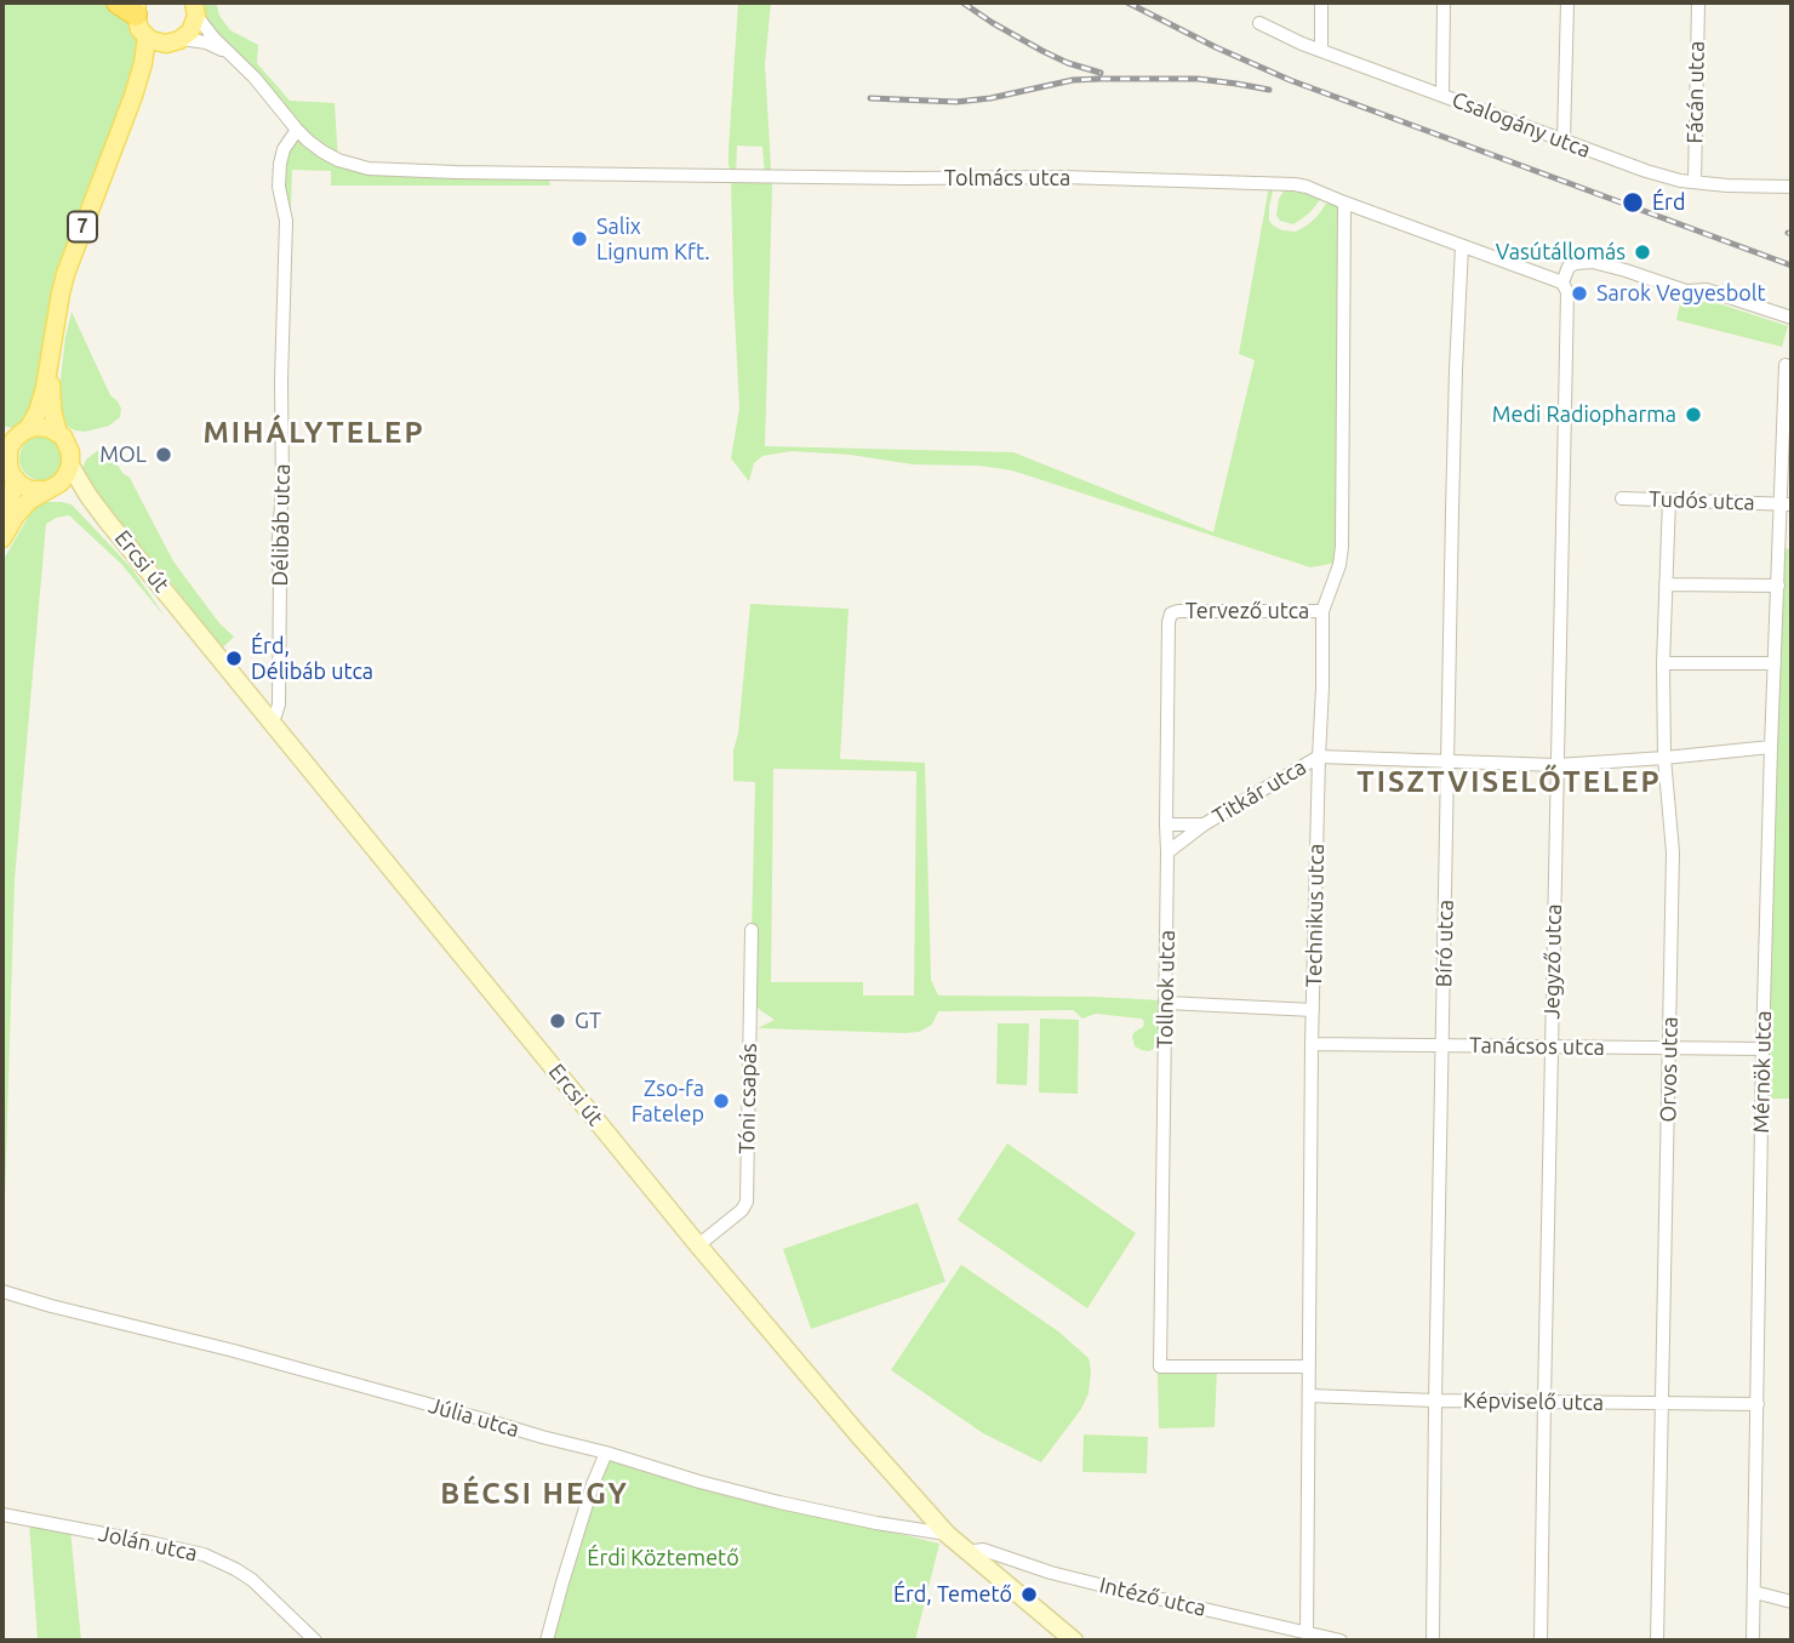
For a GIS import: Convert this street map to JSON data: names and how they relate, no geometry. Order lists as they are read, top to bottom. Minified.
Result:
{"streets":{"main road":["7","Ercsi út"],"street":["Fácán utca","Csalogány utca","Tolmács utca","Tudós utca","Délibáb utca","Tervező utca","Titkár utca","Technikus utca","Bíró utca","Jegyző utca","Tollnok utca","Tanácsos utca","Orvos utca","Mérnök utca","Tóni csapás","Képviselő utca","Júlia utca","Jolán utca","Intéző utca"]},"crossings":[["Fácán utca","Csalogány utca"],["Tolmács utca","7"],["Tolmács utca","Délibáb utca"],["Tolmács utca","Technikus utca"],["Tolmács utca","Bíró utca"],["Tolmács utca","Jegyző utca"],["7","Ercsi út"],["Tudós utca","Orvos utca"],["Tudós utca","Mérnök utca"],["Délibáb utca","Ercsi út"],["Ercsi út","Tóni csapás"],["Ercsi út","Júlia utca"],["Ercsi út","Intéző utca"],["Tervező utca","Technikus utca"],["Tervező utca","Tollnok utca"],["Titkár utca","Technikus utca"],["Titkár utca","Bíró utca"],["Titkár utca","Jegyző utca"],["Titkár utca","Tollnok utca"],["Titkár utca","Orvos utca"],["Titkár utca","Mérnök utca"],["Technikus utca","Tollnok utca"],["Technikus utca","Tanácsos utca"],["Technikus utca","Képviselő utca"],["Technikus utca","Intéző utca"],["Bíró utca","Tanácsos utca"],["Bíró utca","Képviselő utca"],["Jegyző utca","Tanácsos utca"],["Jegyző utca","Képviselő utca"],["Tanácsos utca","Orvos utca"],["Tanácsos utca","Mérnök utca"],["Orvos utca","Képviselő utca"],["Mérnök utca","Képviselő utca"]],"districts":["MIHÁLYTELEP","TISZTVISELŐTELEP","BÉCSI HEGY"],"parks":["Érdi Köztemető"],"places":["Érd","Salix Lignum Kft.","Vasútállomás","Sarok Vegyesbolt","Medi Radiopharma","MOL","Érd, Délibáb utca","GT","Zso-fa Fatelep","Érd, Temető"]}
